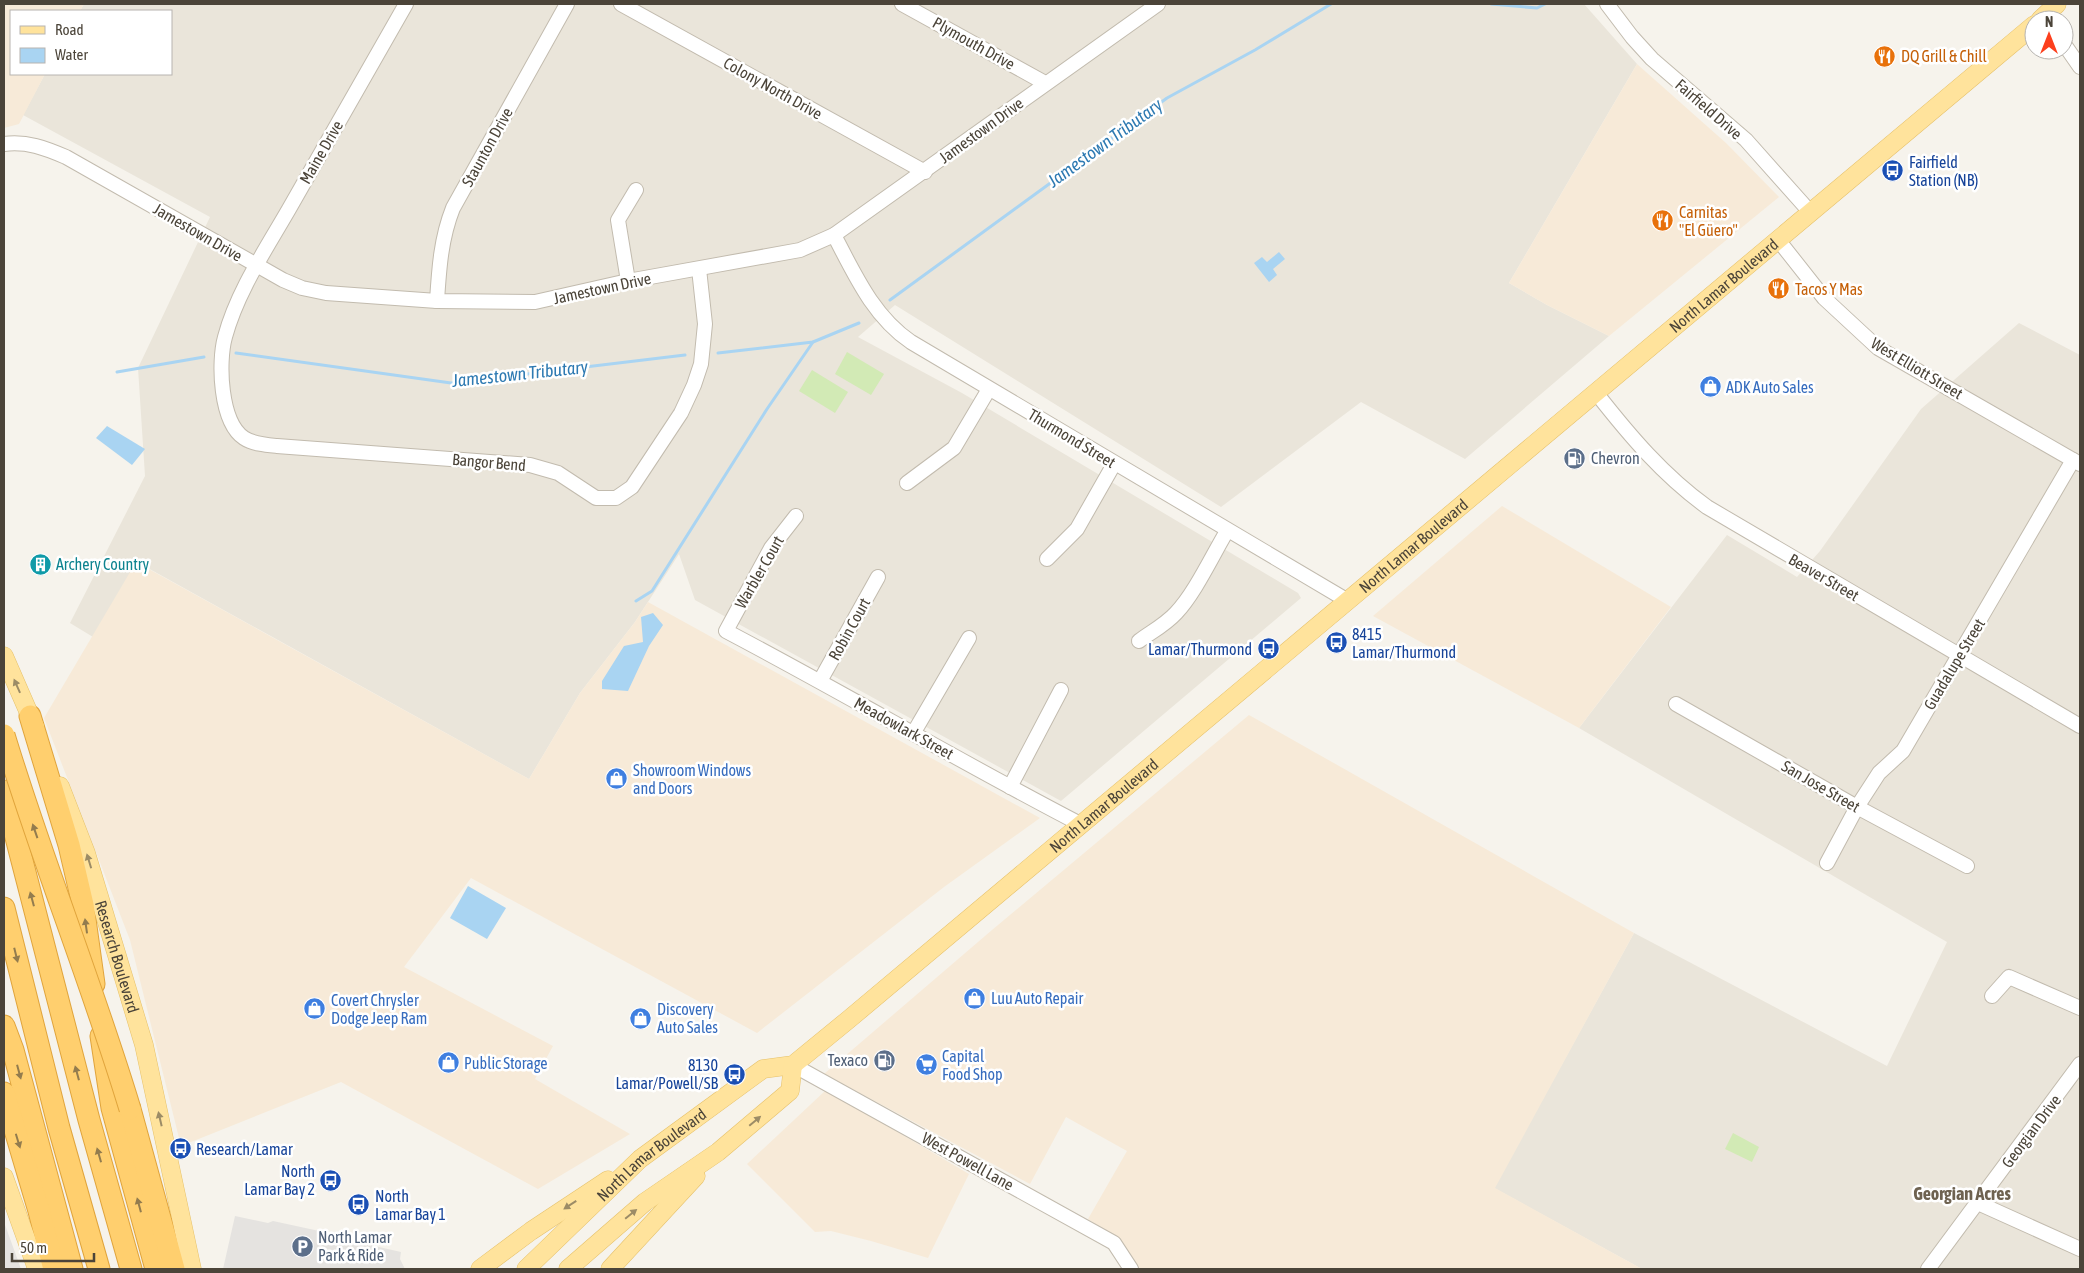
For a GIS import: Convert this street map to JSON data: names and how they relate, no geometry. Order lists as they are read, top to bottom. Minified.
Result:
{"streets":{"main road":["North Lamar Boulevard","Research Boulevard"],"street":["Plymouth Drive","Colony North Drive","Fairfield Drive","Jamestown Drive","Staunton Drive","Maine Drive","West Elliott Street","Thurmond Street","Bangor Bend","Warbler Court","Beaver Street","Robin Court","Guadalupe Street","Meadowlark Street","San Jose Street","Georgian Drive","West Powell Lane"]},"crossings":[["Plymouth Drive","Jamestown Drive"],["Colony North Drive","Jamestown Drive"],["Fairfield Drive","North Lamar Boulevard"],["Jamestown Drive","Staunton Drive"],["Jamestown Drive","Maine Drive"],["Jamestown Drive","Thurmond Street"],["Jamestown Drive","Bangor Bend"],["Maine Drive","Bangor Bend"],["North Lamar Boulevard","West Elliott Street"],["North Lamar Boulevard","Thurmond Street"],["North Lamar Boulevard","Beaver Street"],["North Lamar Boulevard","Meadowlark Street"],["North Lamar Boulevard","West Powell Lane"],["West Elliott Street","Guadalupe Street"],["Warbler Court","Meadowlark Street"],["Beaver Street","Guadalupe Street"],["Robin Court","Meadowlark Street"],["Guadalupe Street","San Jose Street"]],"one_way":["Research Boulevard"],"districts":["Georgian Acres"],"water":["Jamestown Tributary"],"places":{"restaurant":["DQ Grill & Chill","Carnitas \"El Güero\"","Tacos Y Mas"],"bus stop":["Fairfield Station (NB)","8415 Lamar/Thurmond","Lamar/Thurmond","8130 Lamar/Powell/SB","Research/Lamar","North Lamar Bay 2","North Lamar Bay 1"],"shop":["ADK Auto Sales","Showroom Windows and Doors","Luu Auto Repair","Covert Chrysler Dodge Jeep Ram","Discovery Auto Sales","Public Storage"],"fuel station":["Chevron","Texaco"],"building":["Archery Country"],"supermarket":["Capital Food Shop"],"parking":["North Lamar Park & Ride"]},"legend":["Road","Water"],"scale_bar":"50 m","north":"top"}
